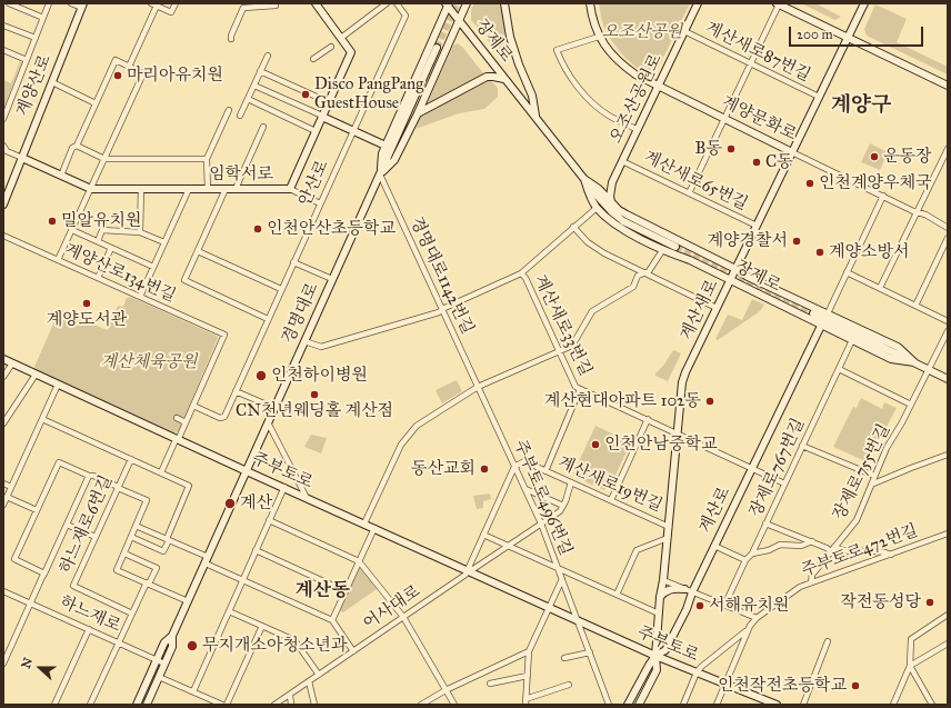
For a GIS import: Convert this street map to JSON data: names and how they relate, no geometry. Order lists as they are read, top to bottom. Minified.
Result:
{"streets":{"street":["장제로","계산새로87번길","계양산로","오조산공원로","계양문화로","임학서로","계산새로65번길","안산로","계양산로134번길","경명대로1142번길","계산새로","경명대로","계산새로33번길","장제로767번길","주부토로","장제로755번길","계산새로19번길","주부토로496번길","계산로","하느재로6번길","주부토로472번길","어사대로","하느재로"]},"crossings":[["장제로","계산새로"],["장제로","경명대로"],["장제로","장제로767번길"],["장제로","장제로755번길"],["장제로","계산로"],["계산새로87번길","오조산공원로"],["계산새로87번길","계산새로"],["계양산로","임학서로"],["오조산공원로","계양문화로"],["오조산공원로","계산새로65번길"],["계양문화로","계산새로"],["계산새로65번길","계산새로"],["안산로","계양산로134번길"],["경명대로1142번길","경명대로"],["경명대로1142번길","주부토로496번길"],["계산새로","계산새로33번길"],["계산새로","주부토로"],["계산새로","계산새로19번길"],["계산새로","계산로"],["경명대로","주부토로"],["경명대로","하느재로"],["계산새로33번길","장제로767번길"],["계산새로33번길","계산로"],["주부토로","주부토로496번길"],["주부토로","계산로"],["주부토로","주부토로472번길"],["주부토로","어사대로"],["장제로755번길","주부토로472번길"],["계산새로19번길","주부토로496번길"],["주부토로496번길","어사대로"]],"districts":["계양구","계산동"],"parks":["오조산공원","계산체육공원"],"places":["마리아유치원","Disco PangPang GuestHouse","B동","운동장","C동","인천계양우체국","밀알유치원","인천안산초등학교","계양경찰서","계양소방서","계양도서관","인천하이병원","CN천년웨딩홀 계산점","계산현대아파트 102동","인천안남중학교","동산교회","계산","작전동성당","서해유치원","무지개소아청소년과","인천작전초등학교"],"scale_bar":"200 m","north":"left"}
